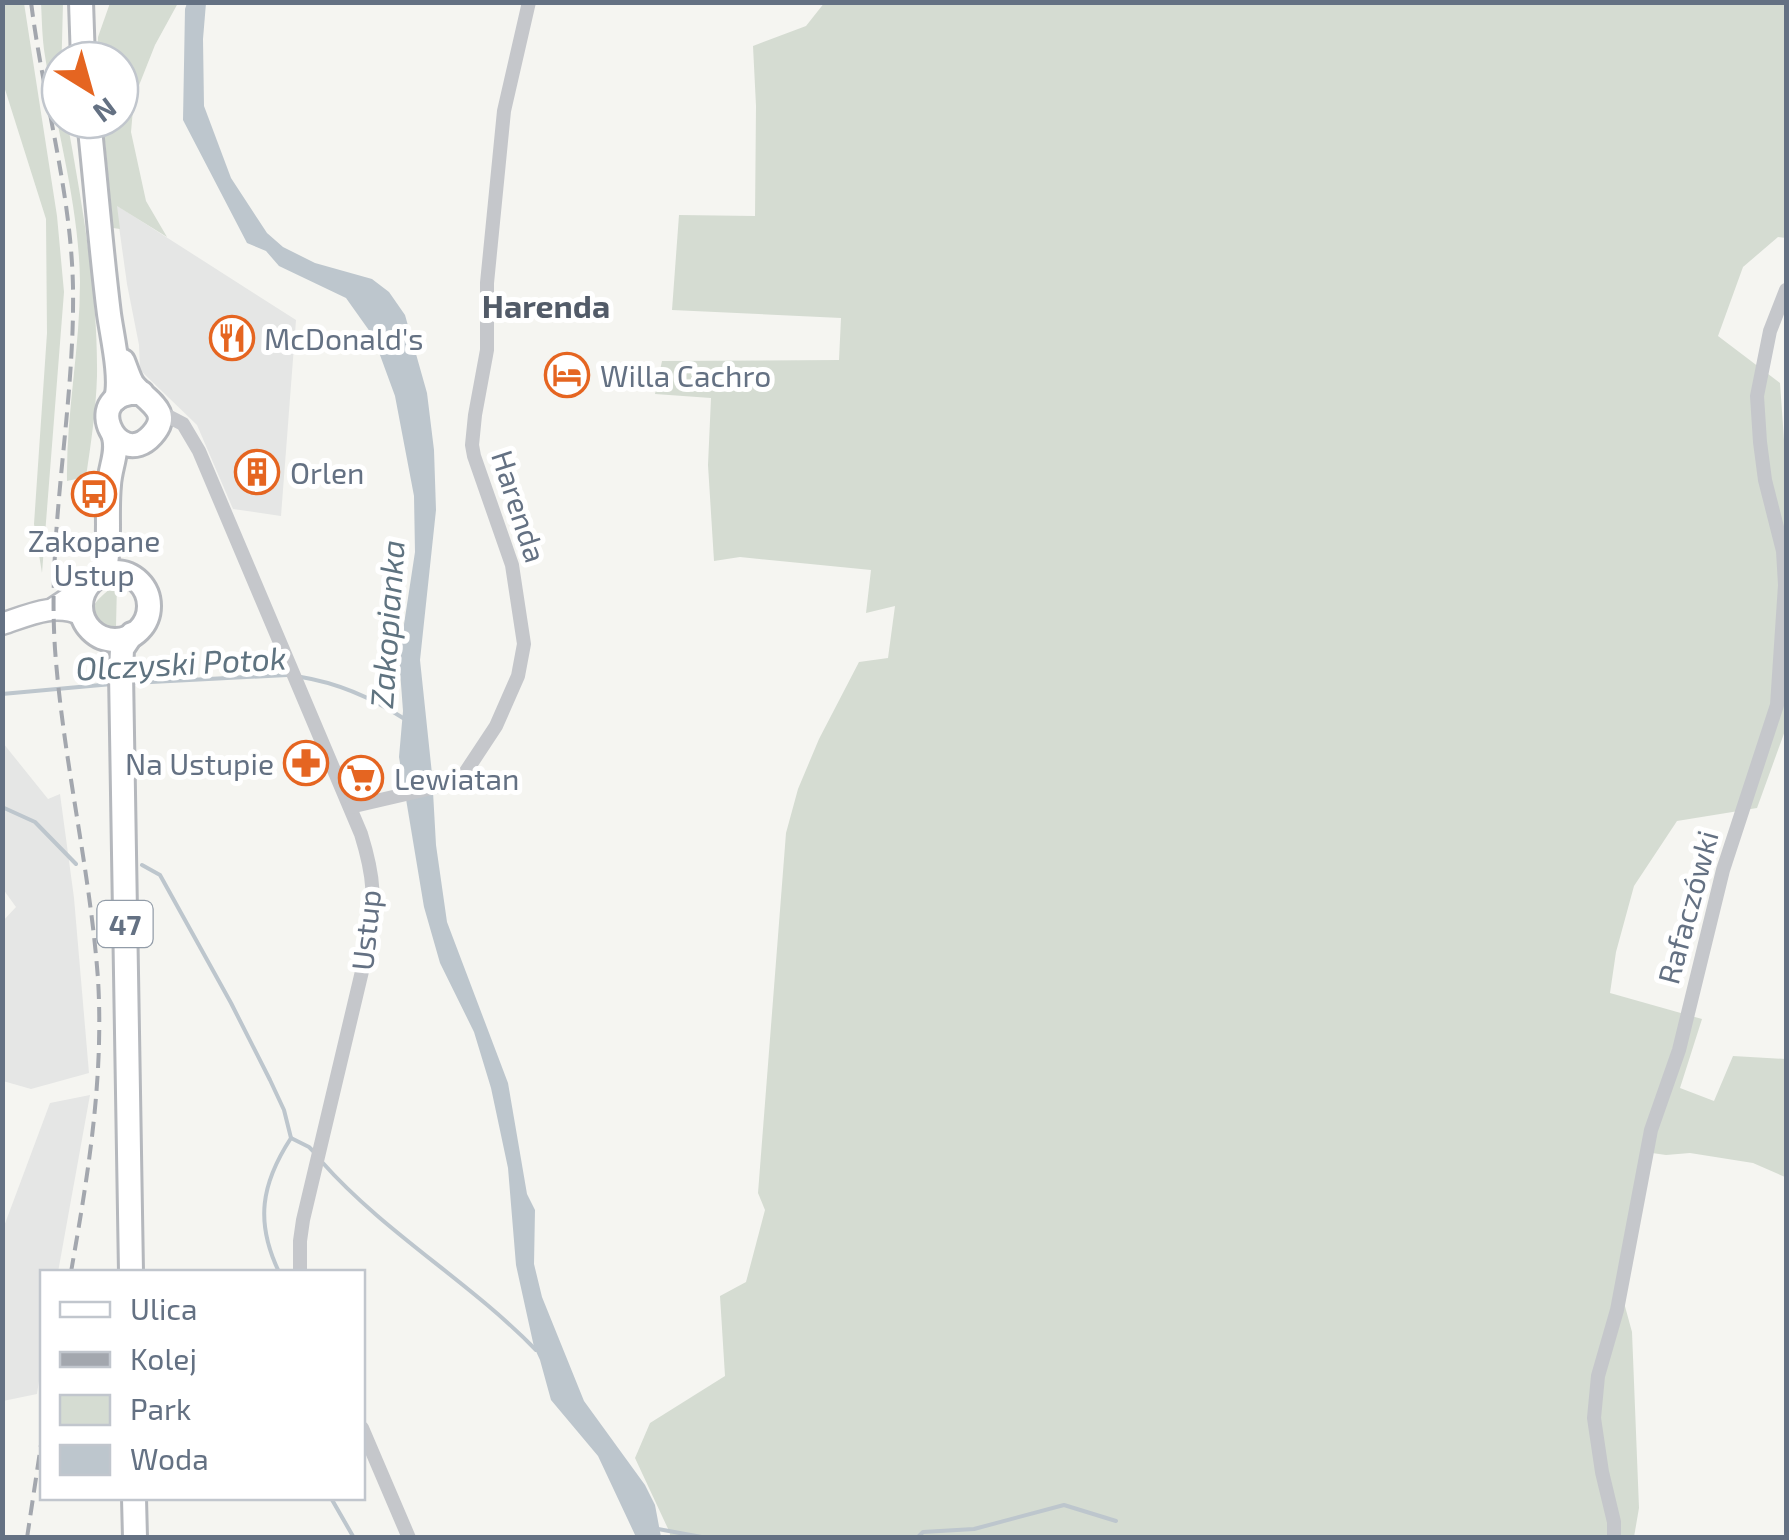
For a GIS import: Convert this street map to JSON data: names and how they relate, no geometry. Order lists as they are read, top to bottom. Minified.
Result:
{"streets":{"main road":["47"],"street":["Harenda","Rafaczówki","Ustup"]},"crossings":[["Harenda","Ustup"]],"districts":["Harenda"],"water":["Zakopianka","Olczyski Potok"],"places":{"restaurant":["McDonald's"],"hotel":["Willa Cachro"],"building":["Orlen"],"bus stop":["Zakopane Ustup"],"pharmacy":["Na Ustupie"],"supermarket":["Lewiatan"]},"legend":["Ulica","Kolej","Park","Woda"],"north":"bottom right"}
